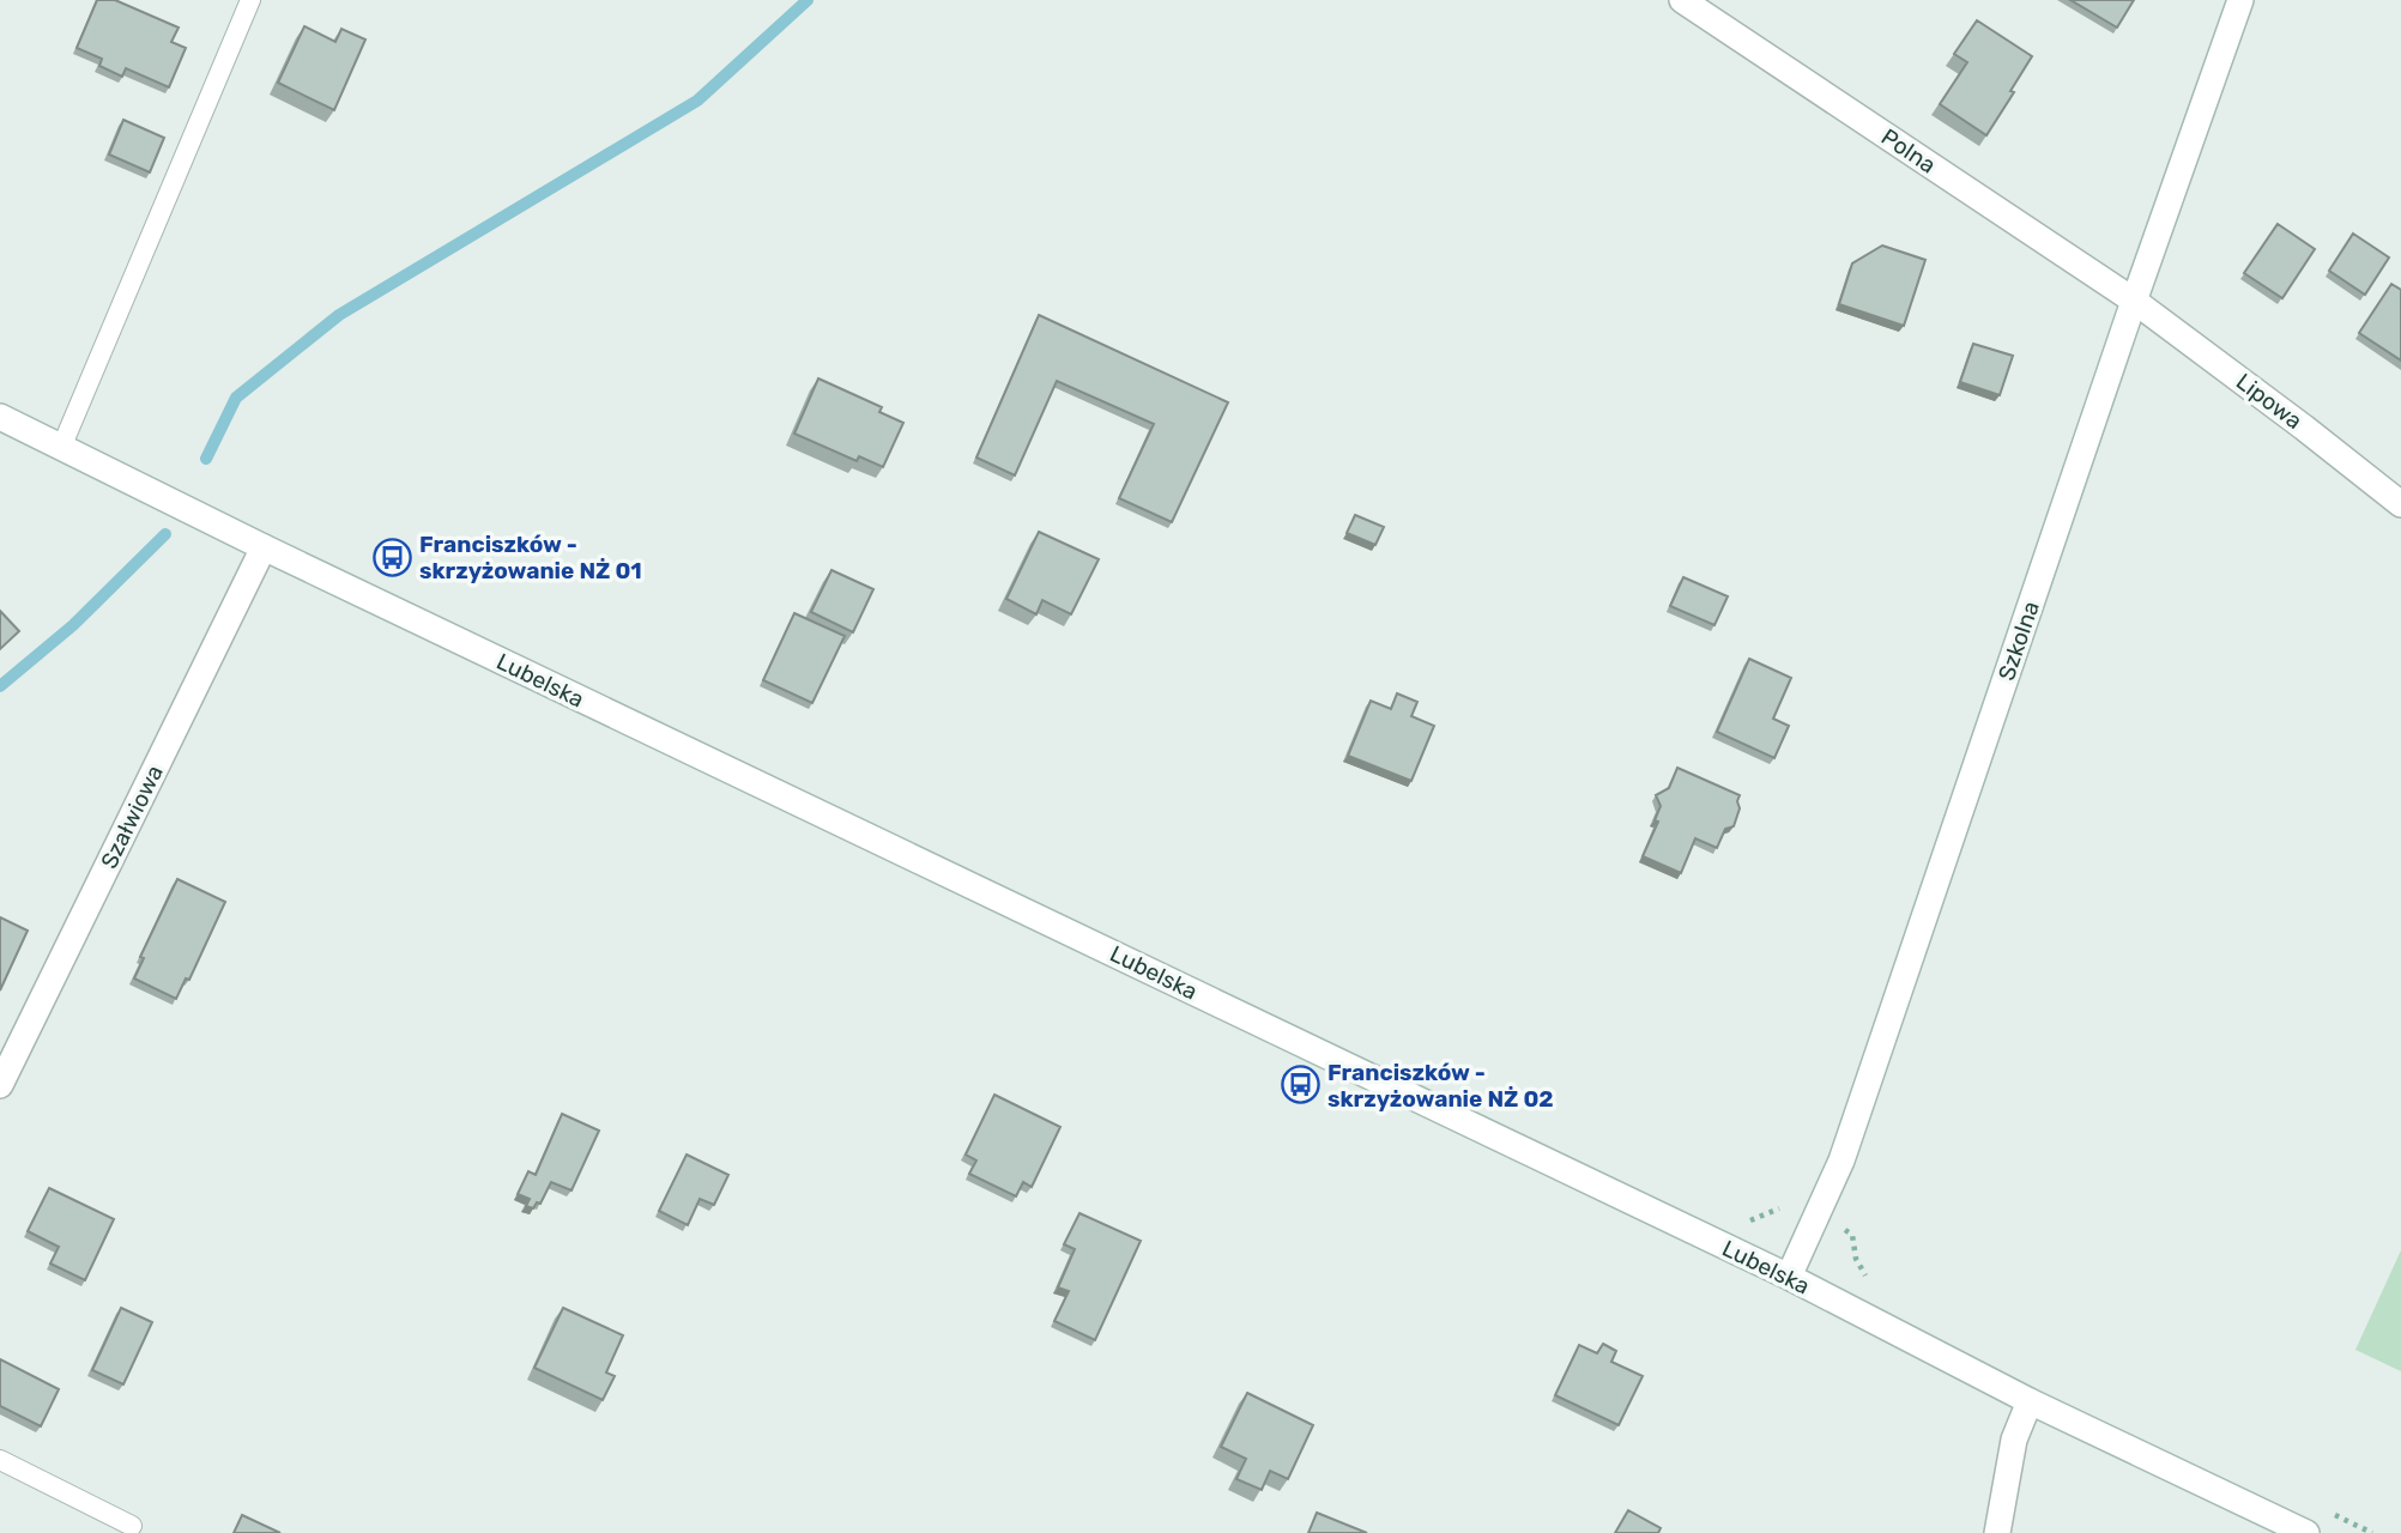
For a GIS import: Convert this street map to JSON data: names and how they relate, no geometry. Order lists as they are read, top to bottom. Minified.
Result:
{"streets":{"street":["Polna","Lipowa","Szkolna","Lubelska","Szałwiowa"]},"crossings":[["Polna","Lipowa"],["Polna","Szkolna"],["Lipowa","Szkolna"],["Szkolna","Lubelska"],["Lubelska","Szałwiowa"]],"places":{"bus stop":["Franciszków - skrzyżowanie NŻ 01","Franciszków - skrzyżowanie NŻ 02"]}}
